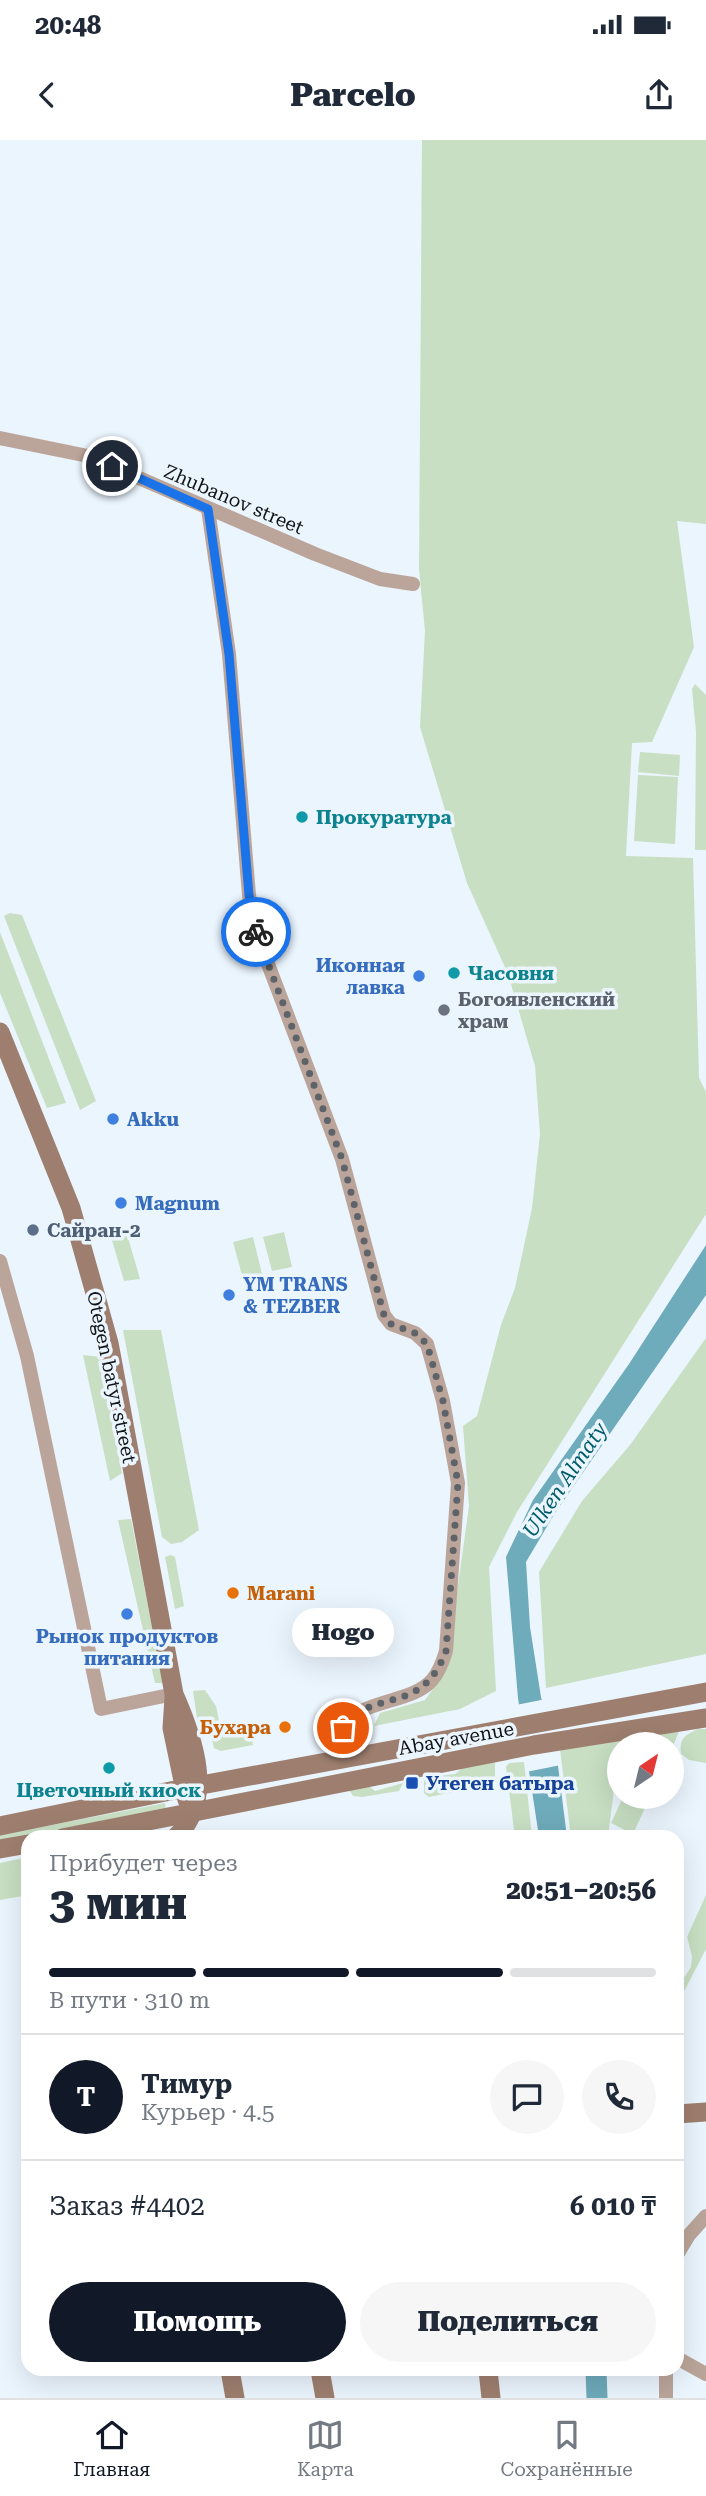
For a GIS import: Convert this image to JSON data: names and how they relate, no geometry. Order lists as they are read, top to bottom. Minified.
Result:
{"streets":{"main road":["Otegen batyr street","Abay avenue"],"street":["Zhubanov street"]},"crossings":[["Otegen batyr street","Abay avenue"]],"water":["Ulken Almaty"],"places":{"other":["Прокуратура","Часовня","Иконная лавка","Богоявленский храм","Akku","Magnum","Сайран-2","YM TRANS & TEZBER","Marani","Рынок продуктов питания","Бухара","Hogo","Цветочный киоск"],"transit":["Утеген батыра"]},"north":"top right","page":{"status":"20:48","header":"Parcelo","bubble":"Hogo","heading":["3 мин","Прибудет через","20:51–20:56"],"panel":["Тимур","Курьер · 4.5","Заказ #4402","6 010 ₸"],"bar":"В пути · 310 m","round":"Т","buttons":["Помощь","Поделиться"],"tabs":["Главная","Карта","Сохранённые"]}}
